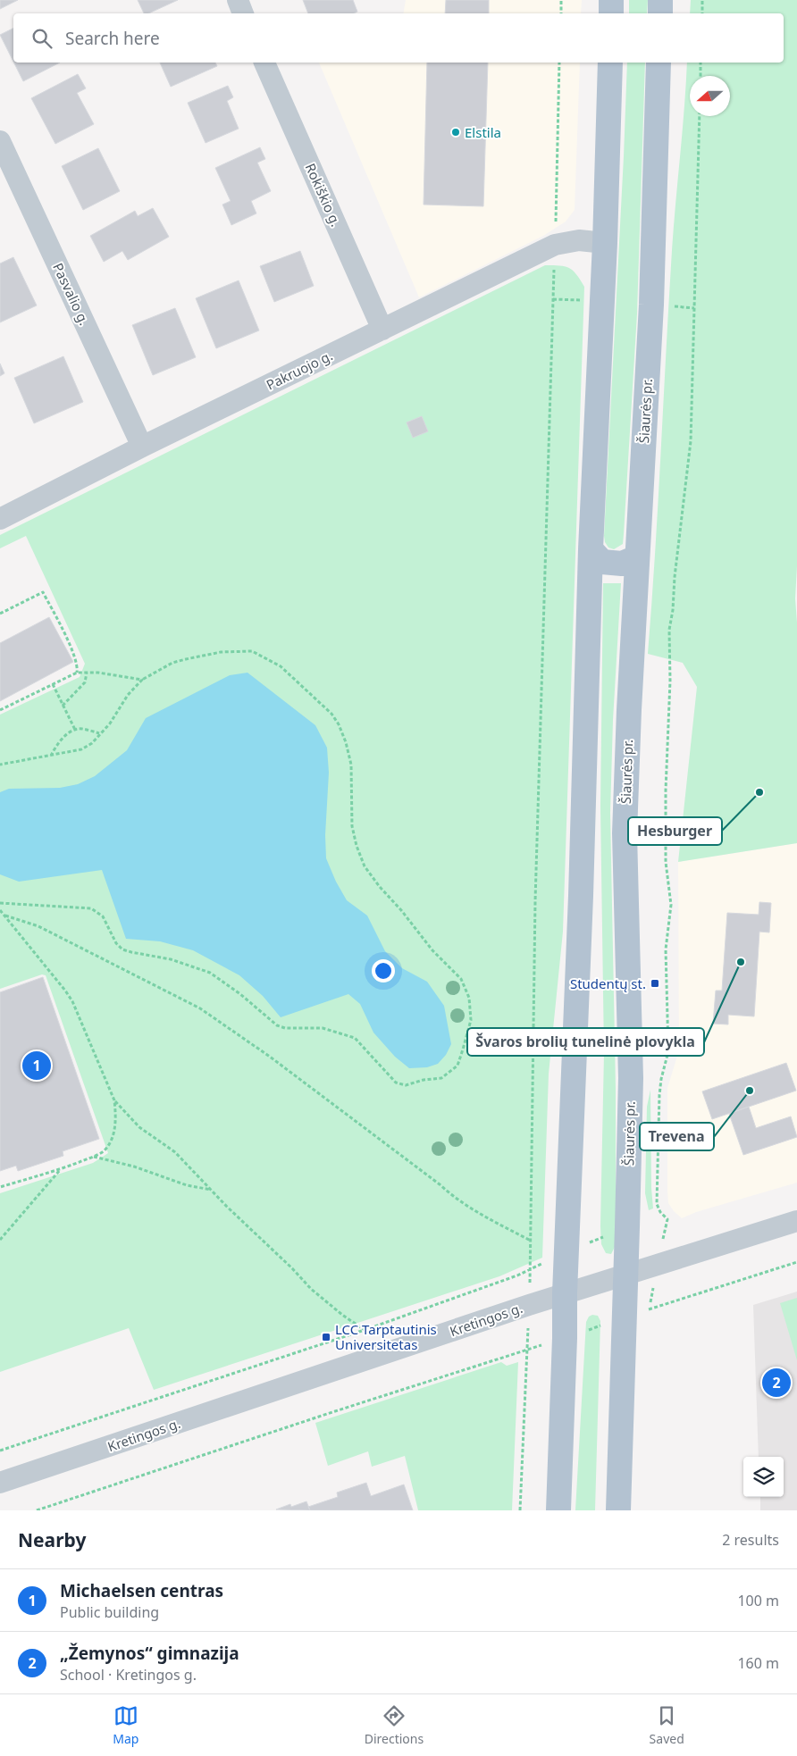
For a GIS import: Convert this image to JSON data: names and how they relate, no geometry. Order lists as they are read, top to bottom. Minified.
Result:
{"streets":{"main road":["Šiaurės pr."],"street":["Rokiškio g.","Pasvalio g.","Pakruojo g.","Kretingos g."]},"crossings":[["Rokiškio g.","Pakruojo g."],["Pasvalio g.","Pakruojo g."],["Šiaurės pr.","Kretingos g."]],"places":{"other":["Elstila","Hesburger","Švaros brolių tunelinė plovykla","Trevena"],"transit":["Studentų st.","LCC Tarptautinis Universitetas"]},"north":"left","page":{"search":"Search here","pins":["1","2"],"heading":["Nearby","2 results"],"list":[{"mark":"1","name":"Michaelsen centras","note":"Public building","value":"100 m"},{"mark":"2","name":"„Žemynos“ gimnazija","note":"School · Kretingos g.","value":"160 m"}],"nav":["Map","Directions","Saved"]}}
